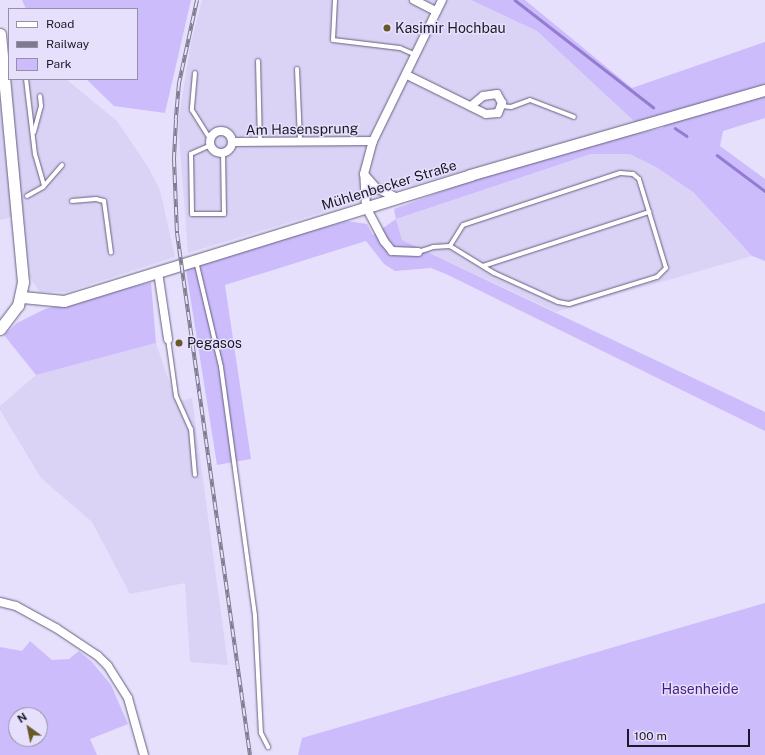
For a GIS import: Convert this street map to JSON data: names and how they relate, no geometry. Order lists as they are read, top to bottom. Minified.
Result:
{"streets":{"main road":["Mühlenbecker Straße"],"street":["Am Hasensprung"]},"crossings":[["Am Hasensprung","Mühlenbecker Straße"]],"parks":["Hasenheide"],"places":["Kasimir Hochbau","Pegasos"],"legend":["Road","Railway","Park"],"scale_bar":"100 m","north":"top left"}
